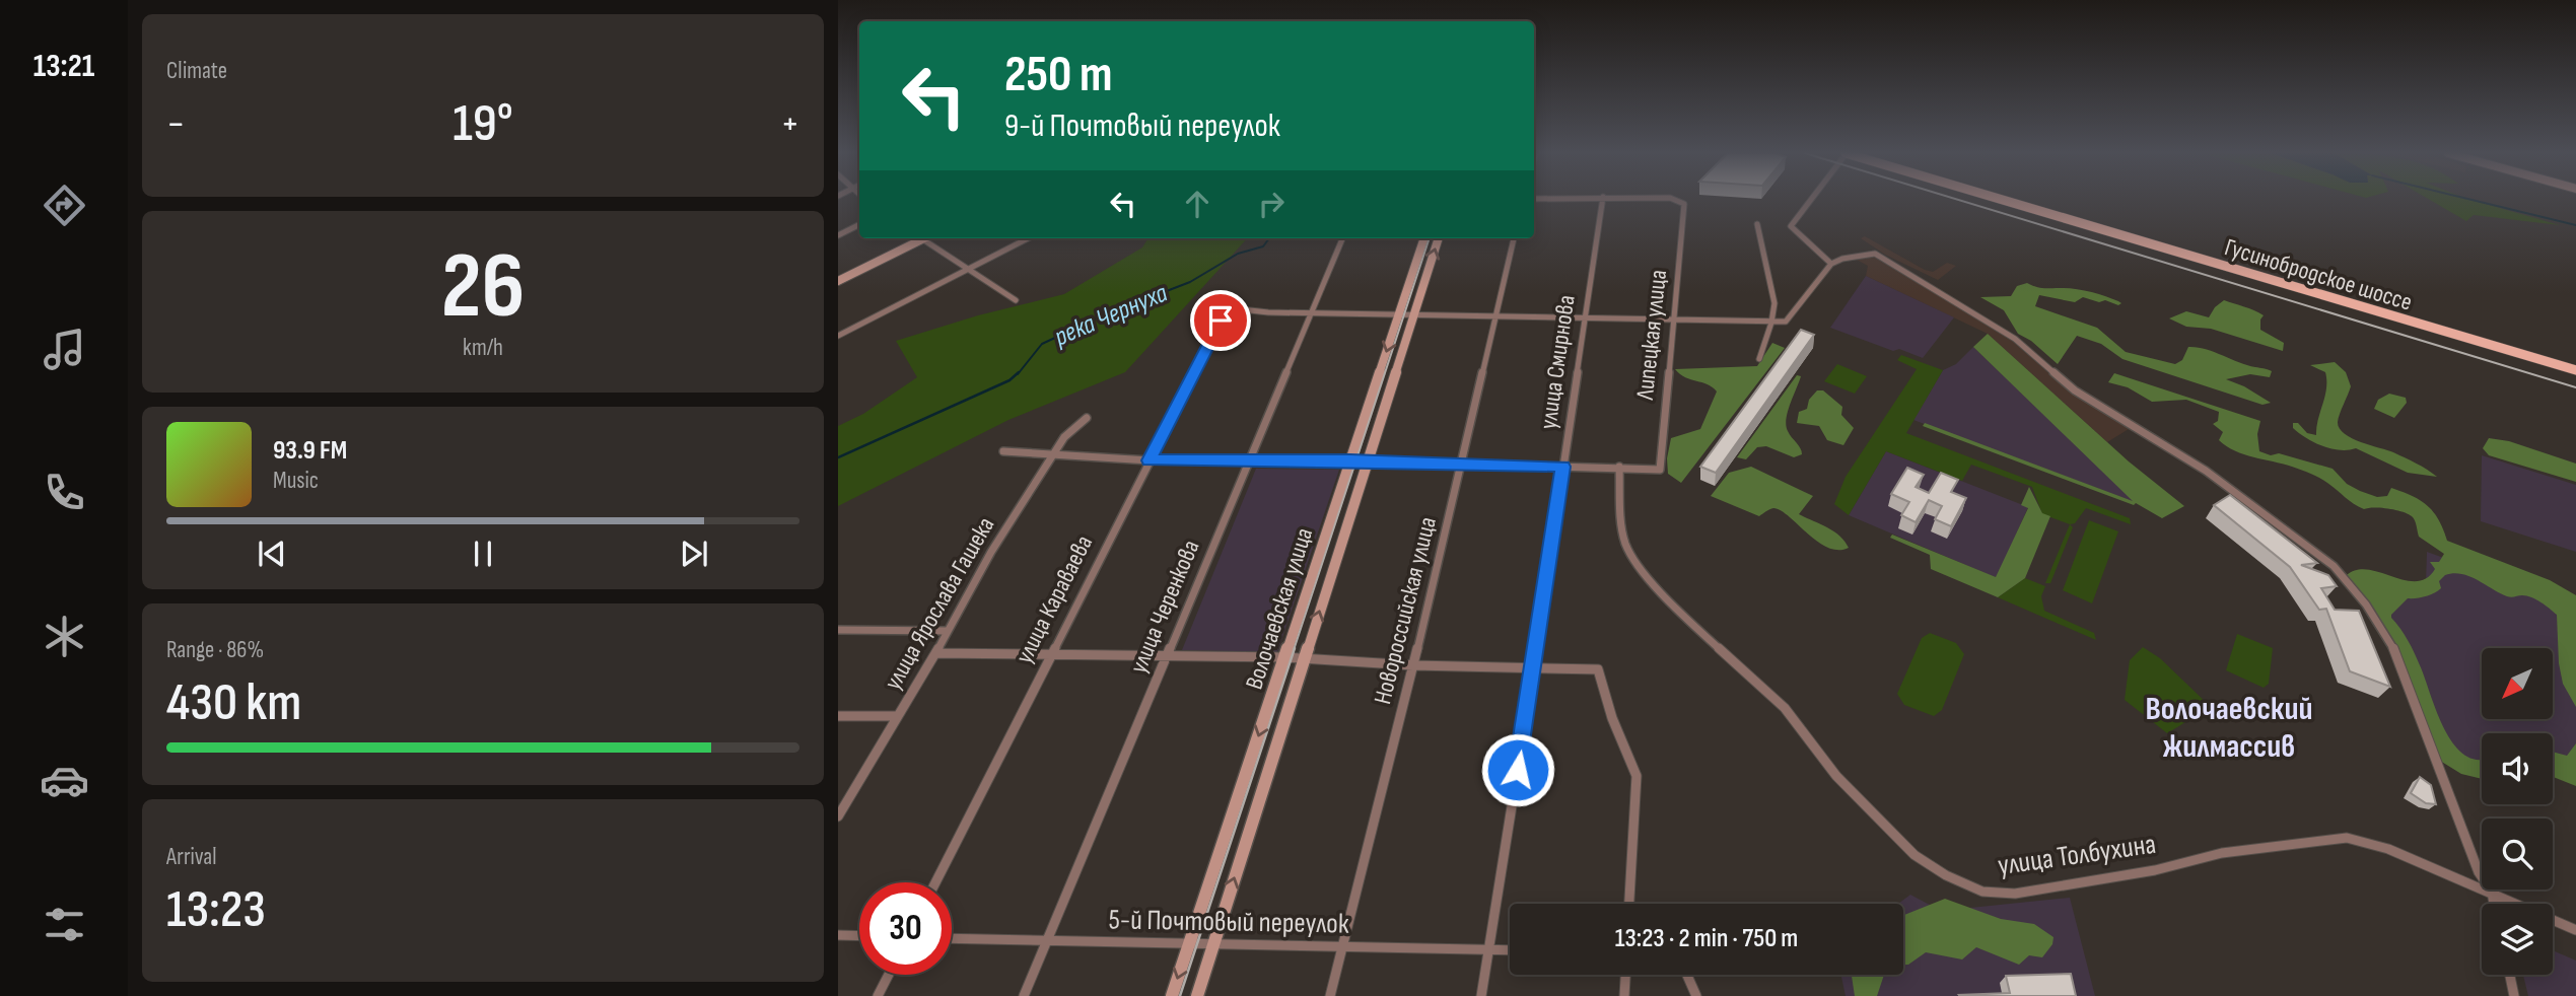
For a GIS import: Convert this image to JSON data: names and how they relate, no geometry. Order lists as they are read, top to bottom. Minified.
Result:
{"streets":{"main road":["Гусинобродское шоссе","Волочаевская улица"],"street":["Липецкая улица","улица Смирнова","улица Караваева","улица Ярослава Гашека","улица Черенкова","Новороссийская улица","улица Толбухина","5-й Почтовый переулок"]},"crossings":[["Липецкая улица","улица Толбухина"],["улица Смирнова","5-й Почтовый переулок"],["улица Черенкова","5-й Почтовый переулок"],["Волочаевская улица","5-й Почтовый переулок"],["Новороссийская улица","5-й Почтовый переулок"]],"districts":["Волочаевский жилмассив"],"water":["река Чернуха"],"north":"bottom left","page":{"tabs":"13:21","tile":["Climate",["26","km/h"],["Range · 86%","430 km"],["Arrival","13:23"]],"turn":["250 m","9-й Почтовый переулок"],"heat":["−","19°","+"],"song":["93.9 FM","Music"],"limit":"30","trip":"13:23 · 2 min · 750 m"}}
